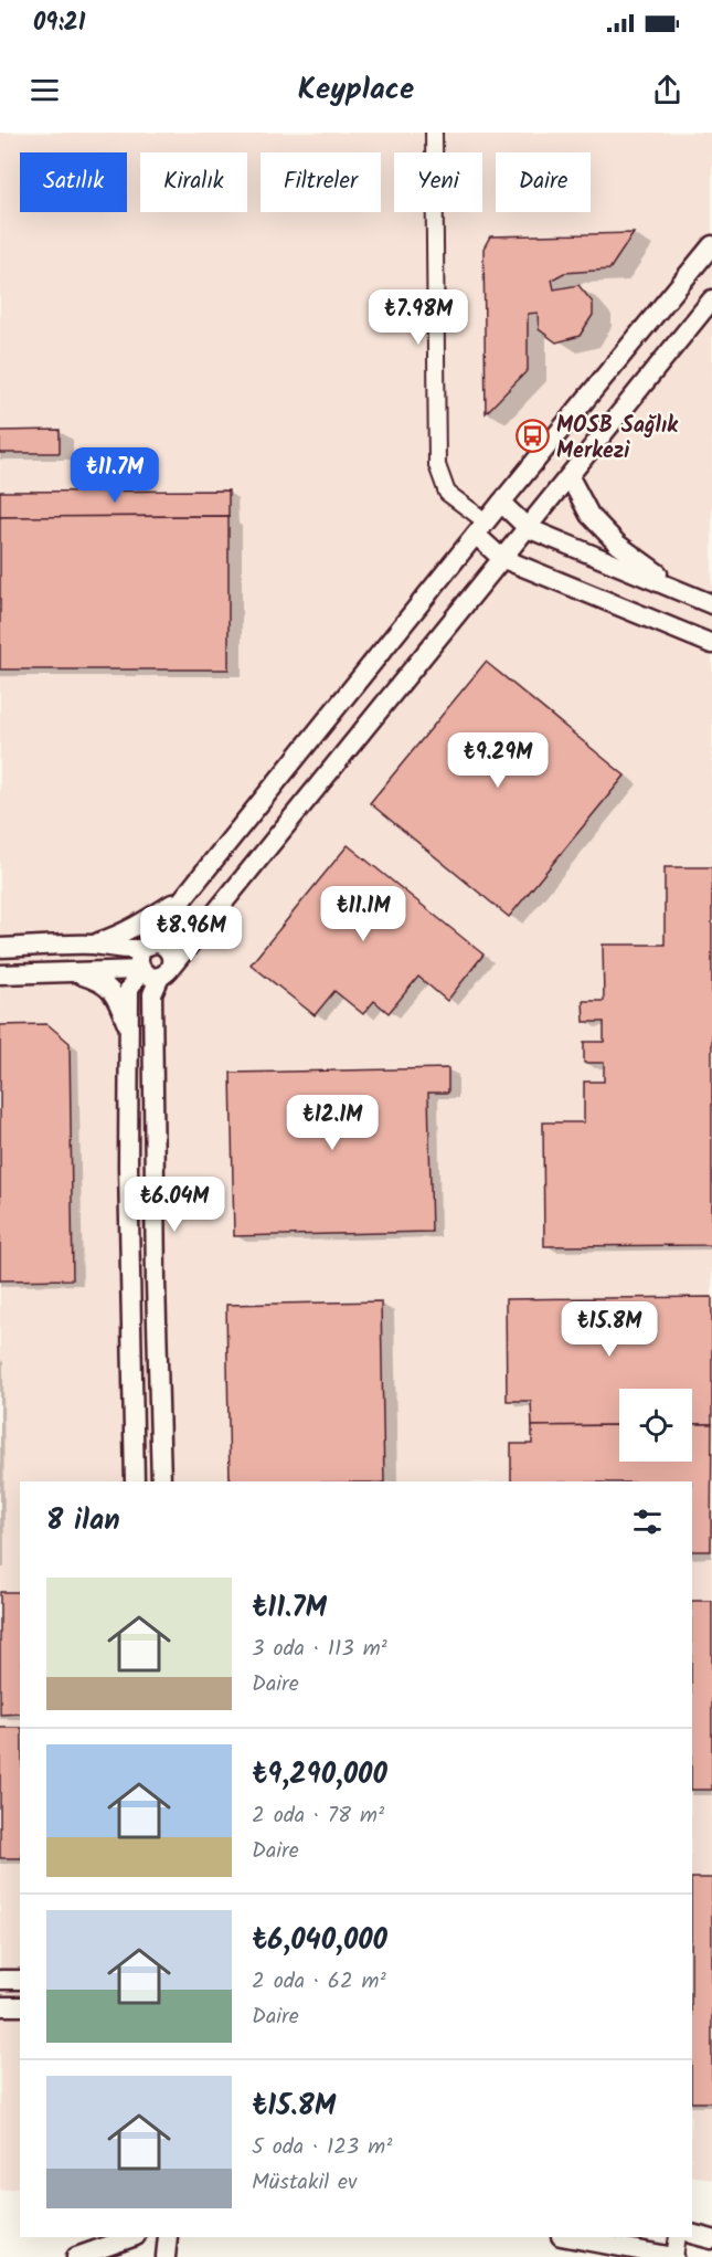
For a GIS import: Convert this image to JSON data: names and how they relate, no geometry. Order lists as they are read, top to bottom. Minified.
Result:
{"places":{"bus stop":["MOSB Sağlık Merkezi"]},"page":{"status":"09:21","header":"Keyplace","chip":["Satılık","Kiralık","Filtreler","Yeni","Daire"],"price":["₺7.98M","₺11.7M","₺9.29M","₺11.1M","₺8.96M","₺12.1M","₺6.04M","₺15.8M"],"heading":"8 ilan","list":[{"name":"₺11.7M","note":"3 oda · 113 m² · Daire"},{"name":"₺9,290,000","note":"2 oda · 78 m² · Daire"},{"name":"₺6,040,000","note":"2 oda · 62 m² · Daire"},{"name":"₺15.8M","note":"5 oda · 123 m² · Müstakil ev"}]}}
